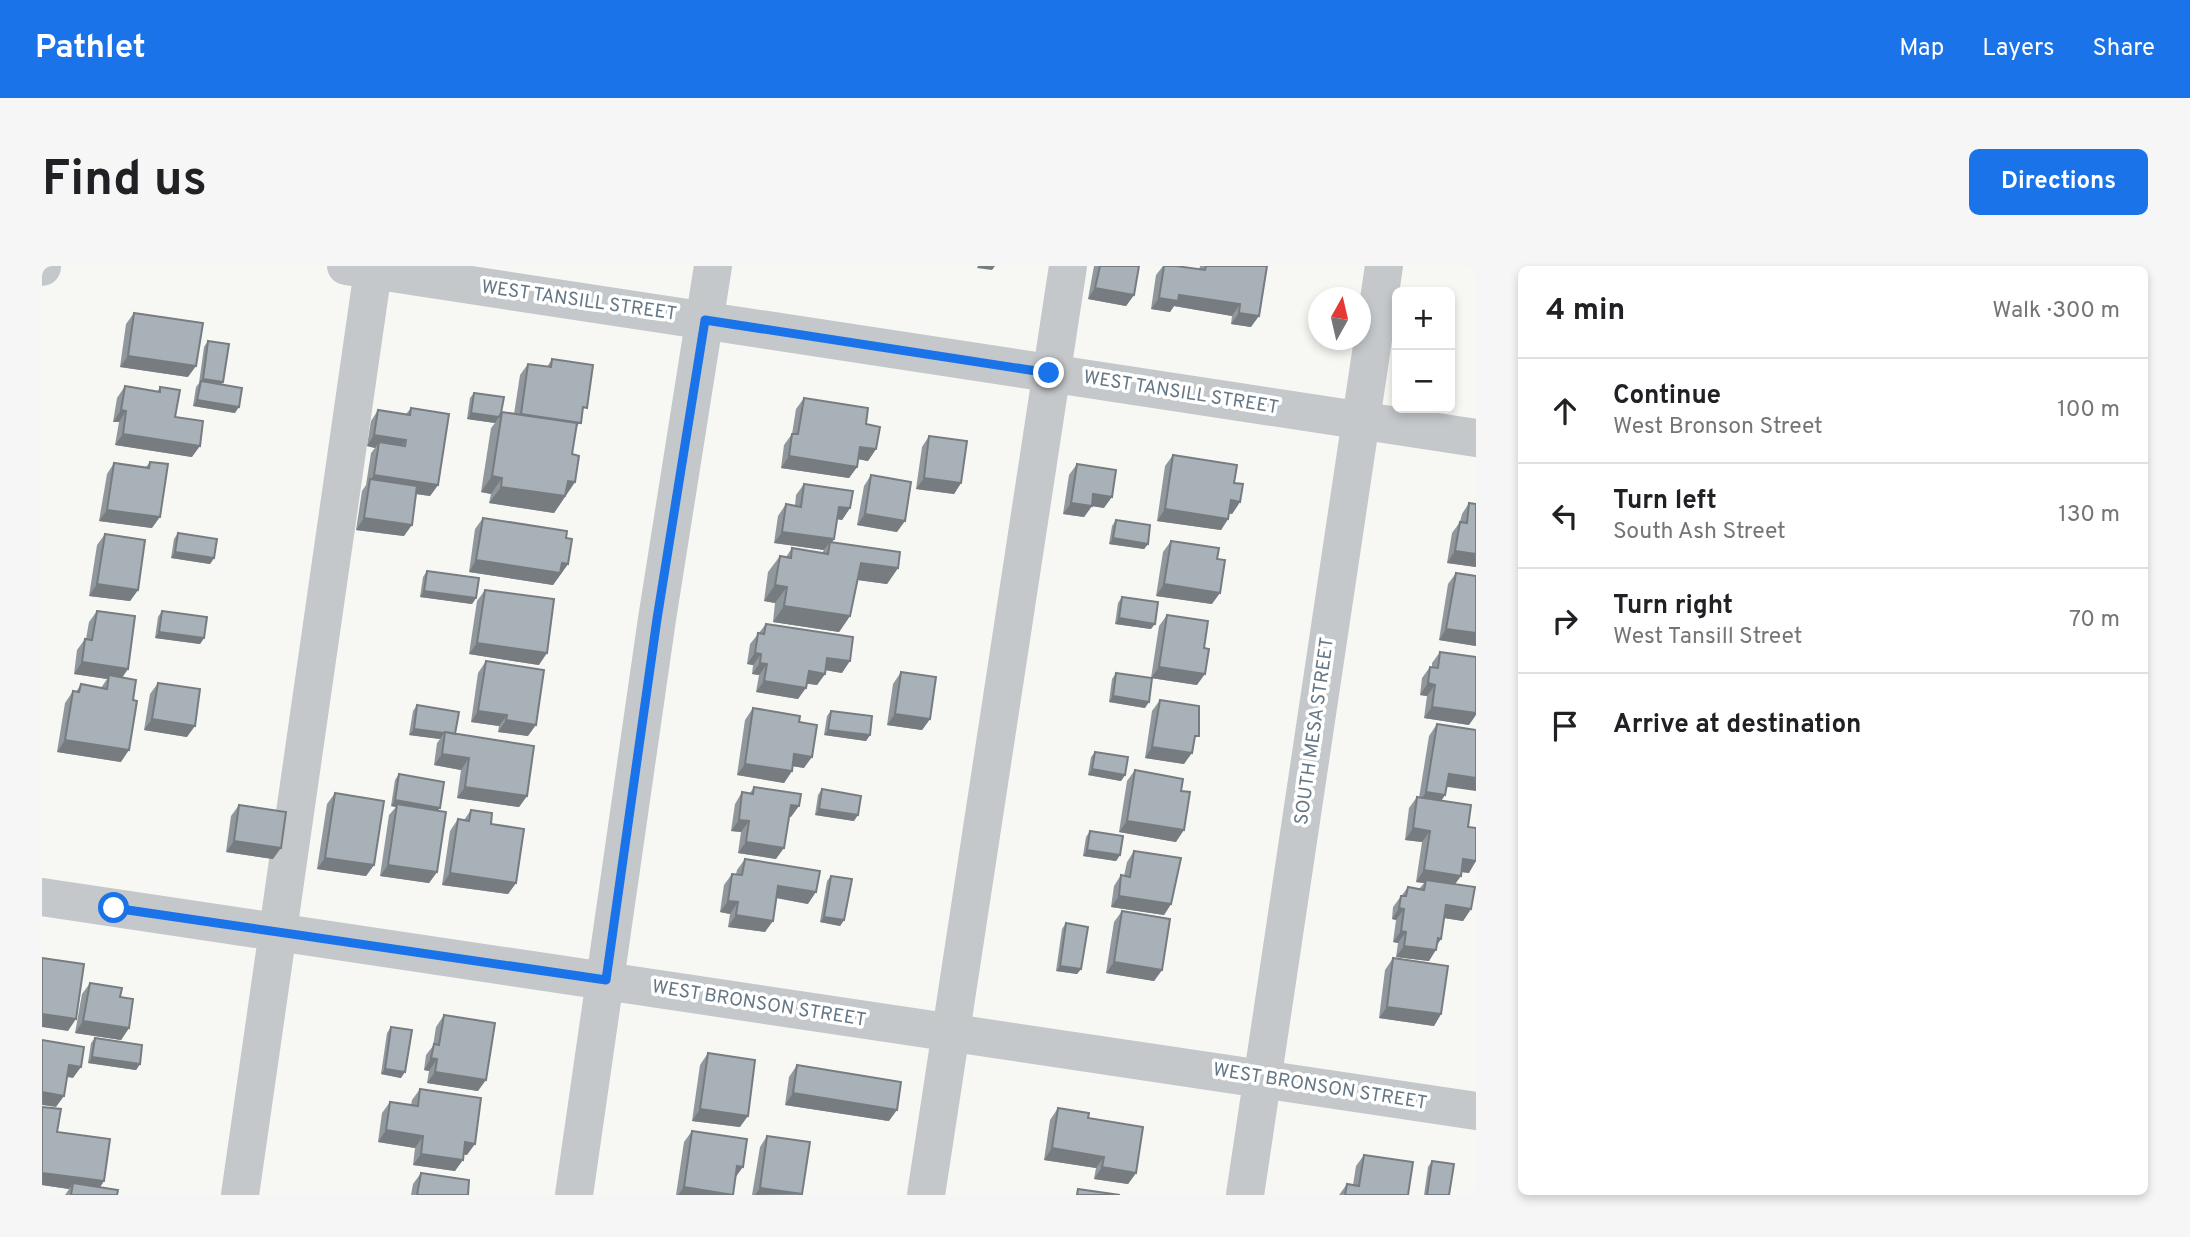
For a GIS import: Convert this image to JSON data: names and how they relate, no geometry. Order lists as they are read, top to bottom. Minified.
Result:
{"streets":{"street":["WEST TANSILL STREET","SOUTH MESA STREET","WEST BRONSON STREET"]},"crossings":[["WEST TANSILL STREET","SOUTH MESA STREET"],["SOUTH MESA STREET","WEST BRONSON STREET"]],"north":"top","page":{"header":"Pathlet","nav":["Map","Layers","Share"],"buttons":"Directions","title":"Find us","heading":["4 min","Walk · 300 m"],"map_buttons":["+","−"],"list":[["Continue","West Bronson Street","100 m"],["Turn left","South Ash Street","130 m"],["Turn right","West Tansill Street","70 m"],"Arrive at destination"]}}
